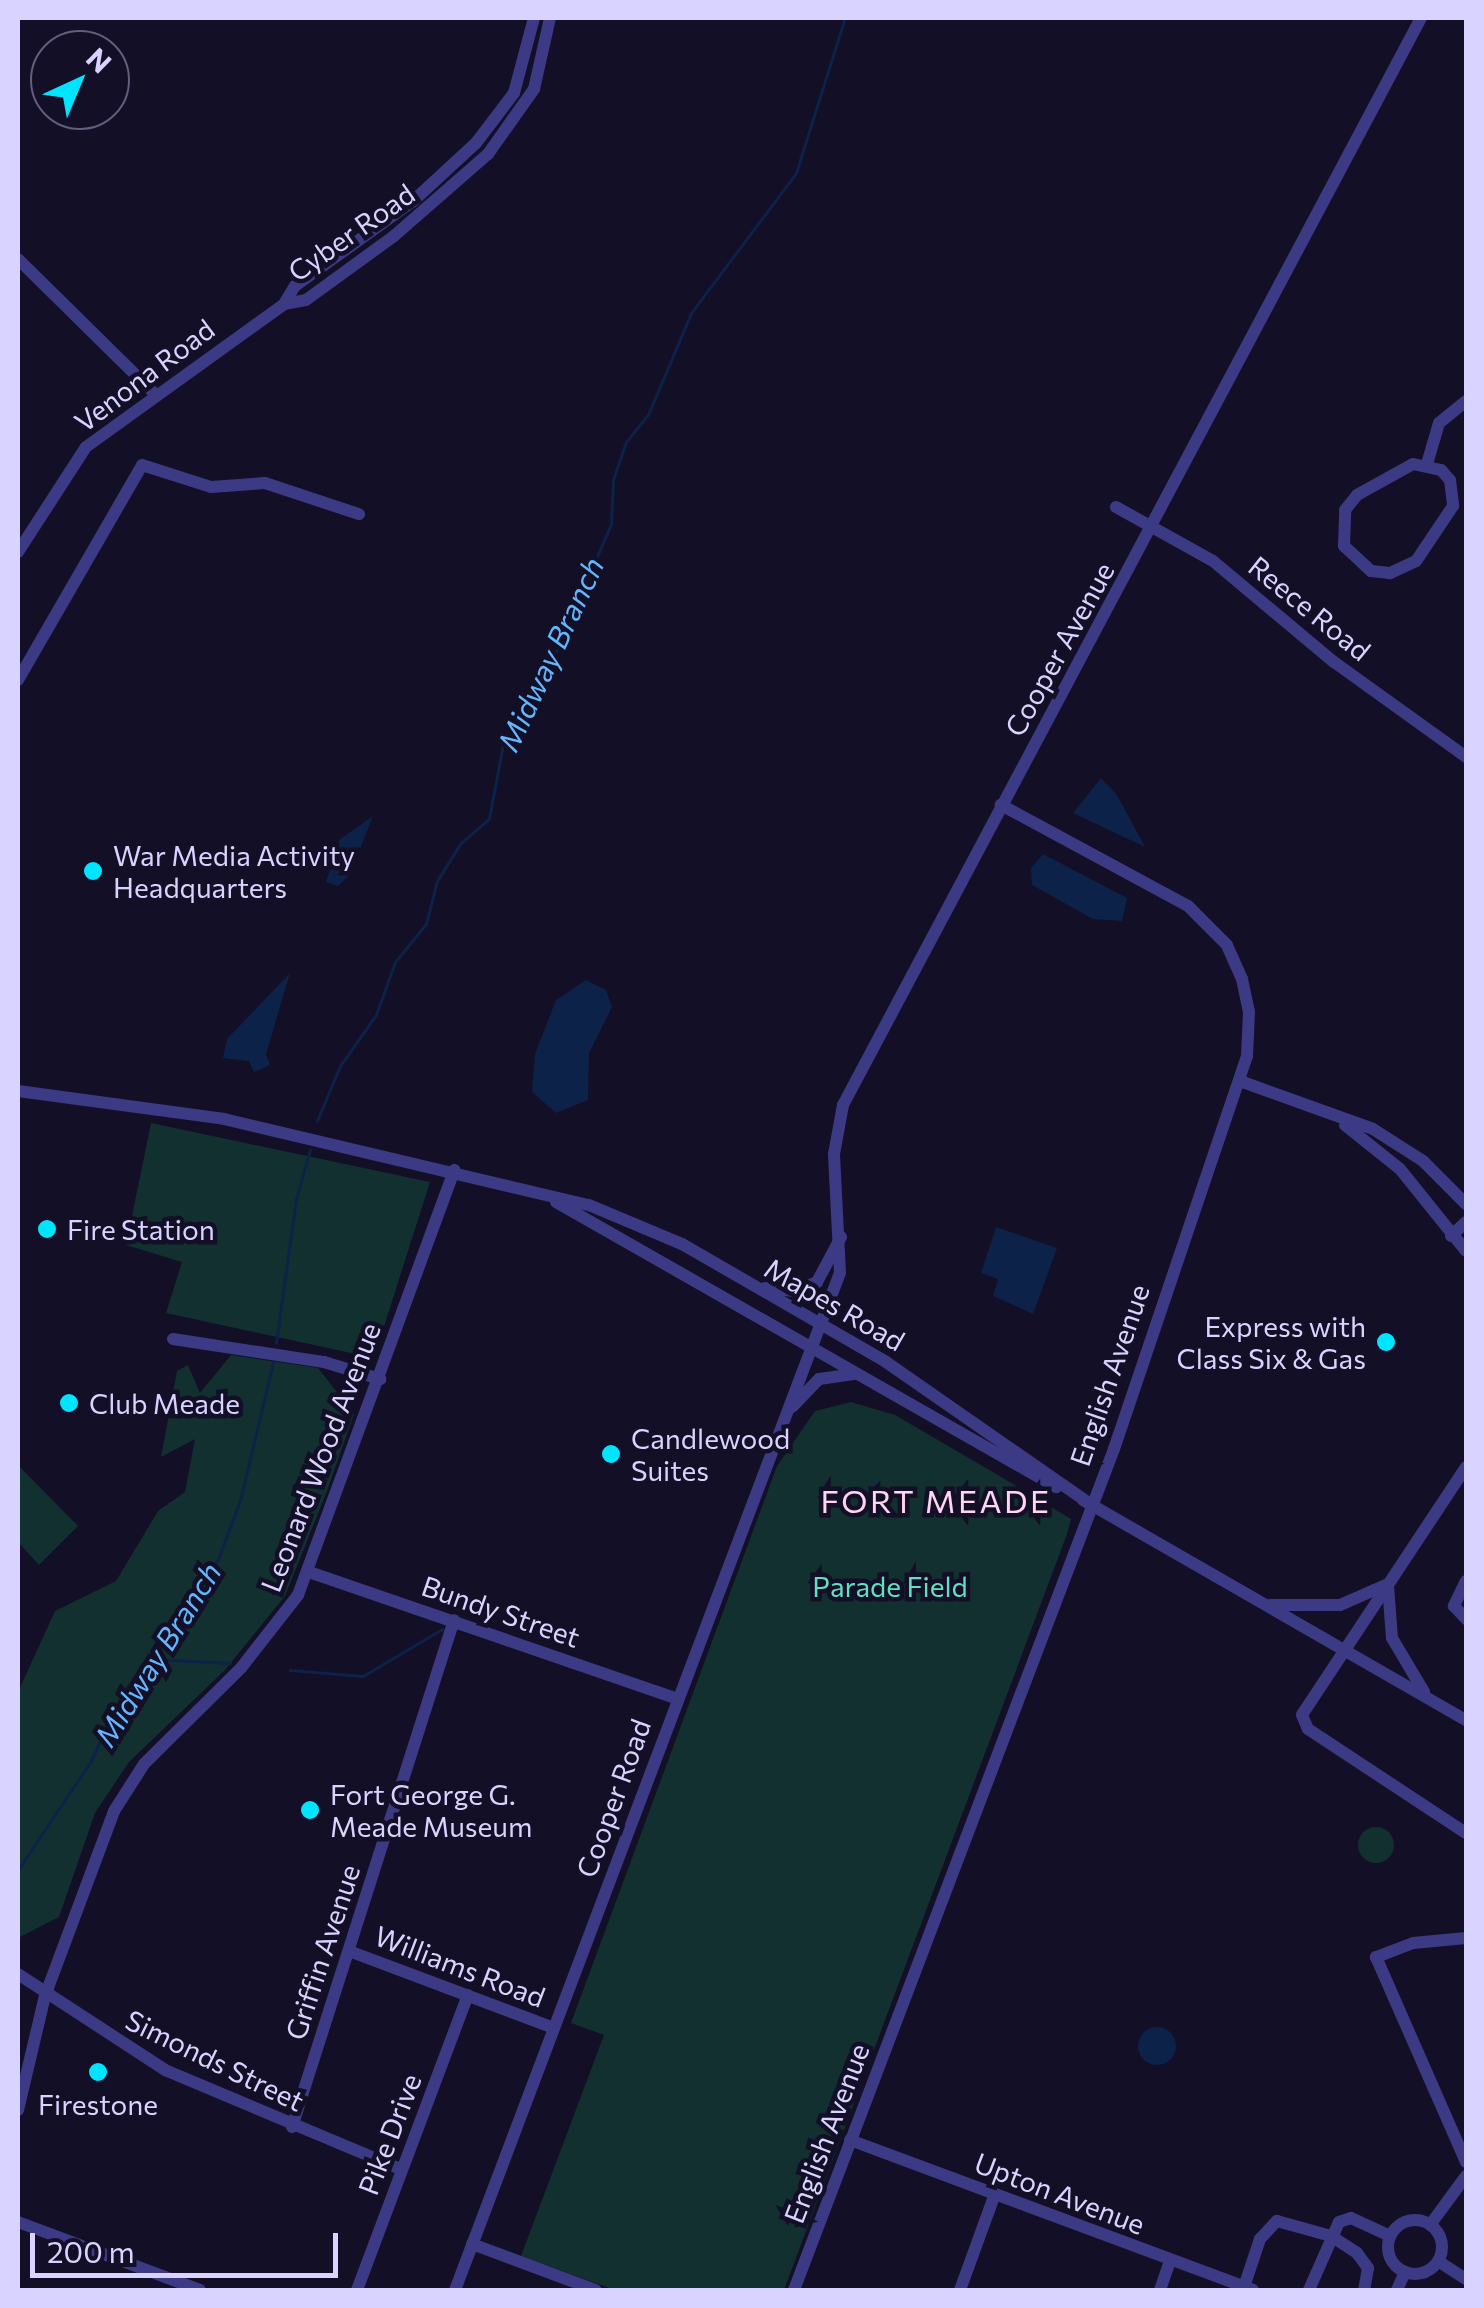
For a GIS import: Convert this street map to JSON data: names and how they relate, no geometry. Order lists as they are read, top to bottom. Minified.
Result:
{"streets":{"street":["Cyber Road","Venona Road","Reece Road","Cooper Avenue","Mapes Road","English Avenue","Leonard Wood Avenue","Bundy Street","Cooper Road","Griffin Avenue","Williams Road","Simonds Street","Pike Drive","Upton Avenue"]},"crossings":[["Cyber Road","Venona Road"],["Reece Road","Cooper Avenue"],["Cooper Avenue","Mapes Road"],["Cooper Avenue","English Avenue"],["Cooper Avenue","Cooper Road"],["Mapes Road","English Avenue"],["Mapes Road","Leonard Wood Avenue"],["Mapes Road","Cooper Road"],["English Avenue","Upton Avenue"],["Leonard Wood Avenue","Bundy Street"],["Leonard Wood Avenue","Simonds Street"],["Bundy Street","Cooper Road"],["Bundy Street","Griffin Avenue"],["Cooper Road","Williams Road"],["Griffin Avenue","Williams Road"],["Griffin Avenue","Simonds Street"],["Williams Road","Pike Drive"],["Simonds Street","Pike Drive"]],"districts":["FORT MEADE"],"water":["Midway Branch"],"parks":["Parade Field"],"places":["War Media Activity Headquarters","Fire Station","Express with Class Six & Gas","Club Meade","Candlewood Suites","Fort George G. Meade Museum","Firestone"],"scale_bar":"200 m","north":"top right"}
